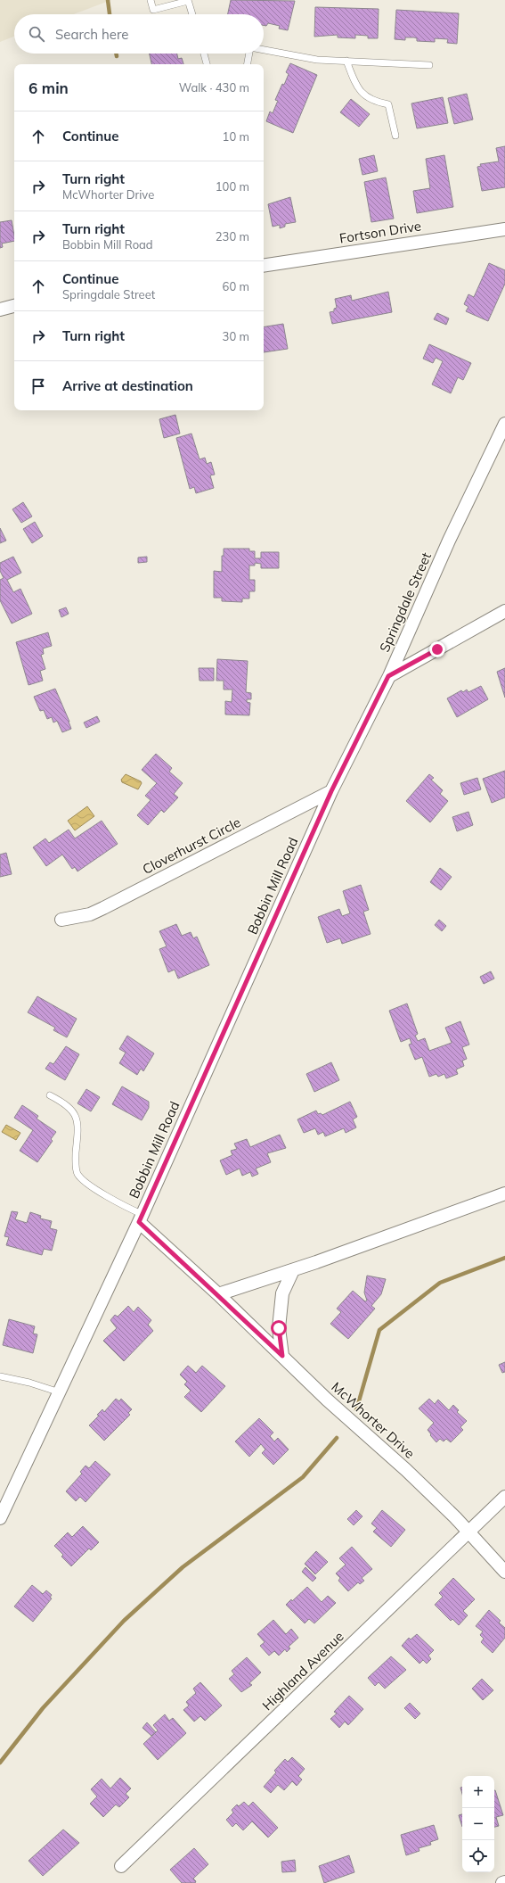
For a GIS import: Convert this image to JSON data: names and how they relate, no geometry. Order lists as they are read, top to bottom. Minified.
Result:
{"streets":{"street":["Fortson Drive","Springdale Street","Cloverhurst Circle","Bobbin Mill Road","McWhorter Drive","Highland Avenue"]},"crossings":[["Springdale Street","Cloverhurst Circle"],["Springdale Street","Bobbin Mill Road"],["Cloverhurst Circle","Bobbin Mill Road"],["Bobbin Mill Road","McWhorter Drive"],["McWhorter Drive","Highland Avenue"]],"page":{"search":"Search here","heading":["6 min","Walk · 430 m"],"list":[["Continue","10 m"],["Turn right","McWhorter Drive","100 m"],["Turn right","Bobbin Mill Road","230 m"],["Continue","Springdale Street","60 m"],["Turn right","30 m"],"Arrive at destination"],"map_buttons":["+","−"]}}
